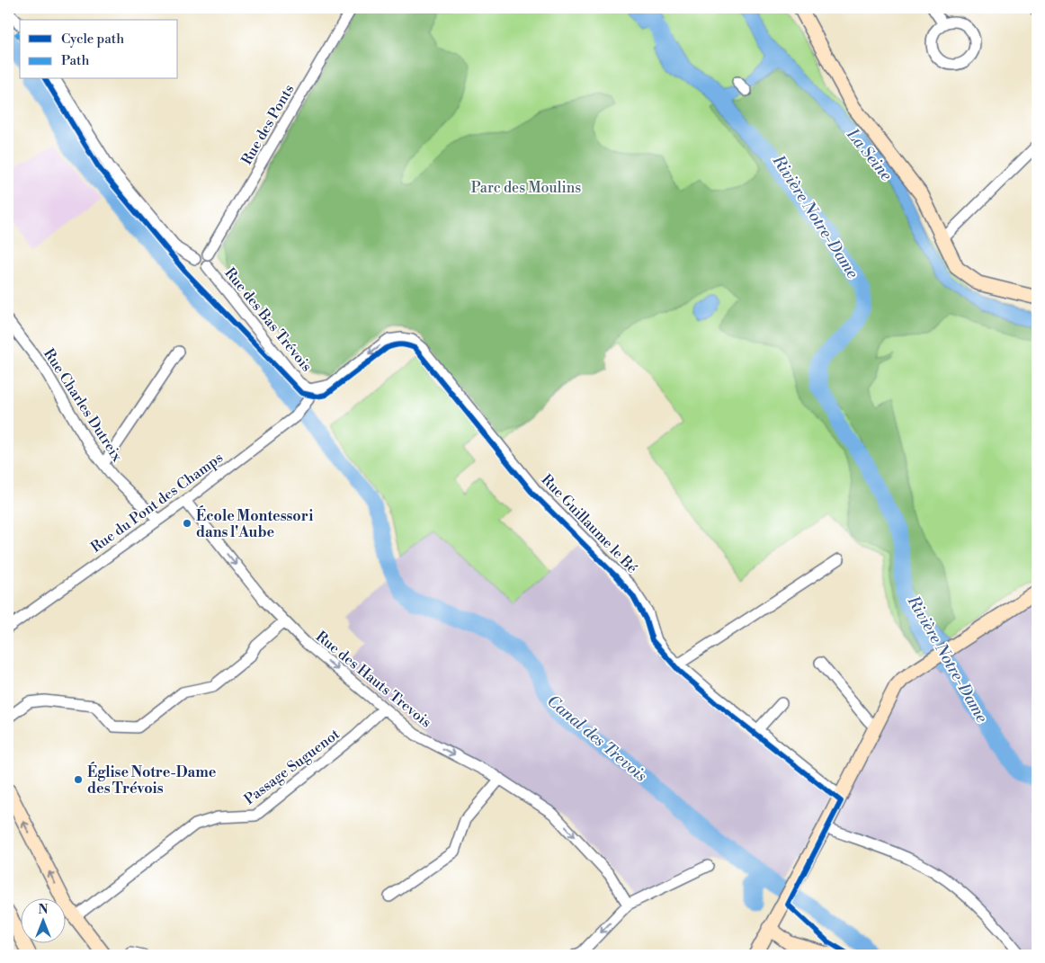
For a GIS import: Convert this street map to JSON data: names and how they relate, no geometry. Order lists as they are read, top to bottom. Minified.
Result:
{"streets":{"street":["Rue des Ponts","Rue des Bas Trévois","Rue Charles Dutreix","Rue du Pont des Champs","Rue Guillaume le Bé","Rue des Hauts Trevois","Passage Suguenot"]},"crossings":[["Rue des Ponts","Rue des Bas Trévois"],["Rue des Bas Trévois","Rue du Pont des Champs"],["Rue des Bas Trévois","Rue Guillaume le Bé"],["Rue Charles Dutreix","Rue du Pont des Champs"],["Rue du Pont des Champs","Rue Guillaume le Bé"],["Rue du Pont des Champs","Rue des Hauts Trevois"],["Rue des Hauts Trevois","Passage Suguenot"]],"one_way":["Rue Guillaume le Bé","Rue des Hauts Trevois"],"water":["La Seine","Rivière Notre-Dame","Canal des Trevois"],"parks":["Parc des Moulins"],"places":["École Montessori dans l'Aube","Église Notre-Dame des Trévois"],"legend":["Cycle path","Path"],"north":"top"}
